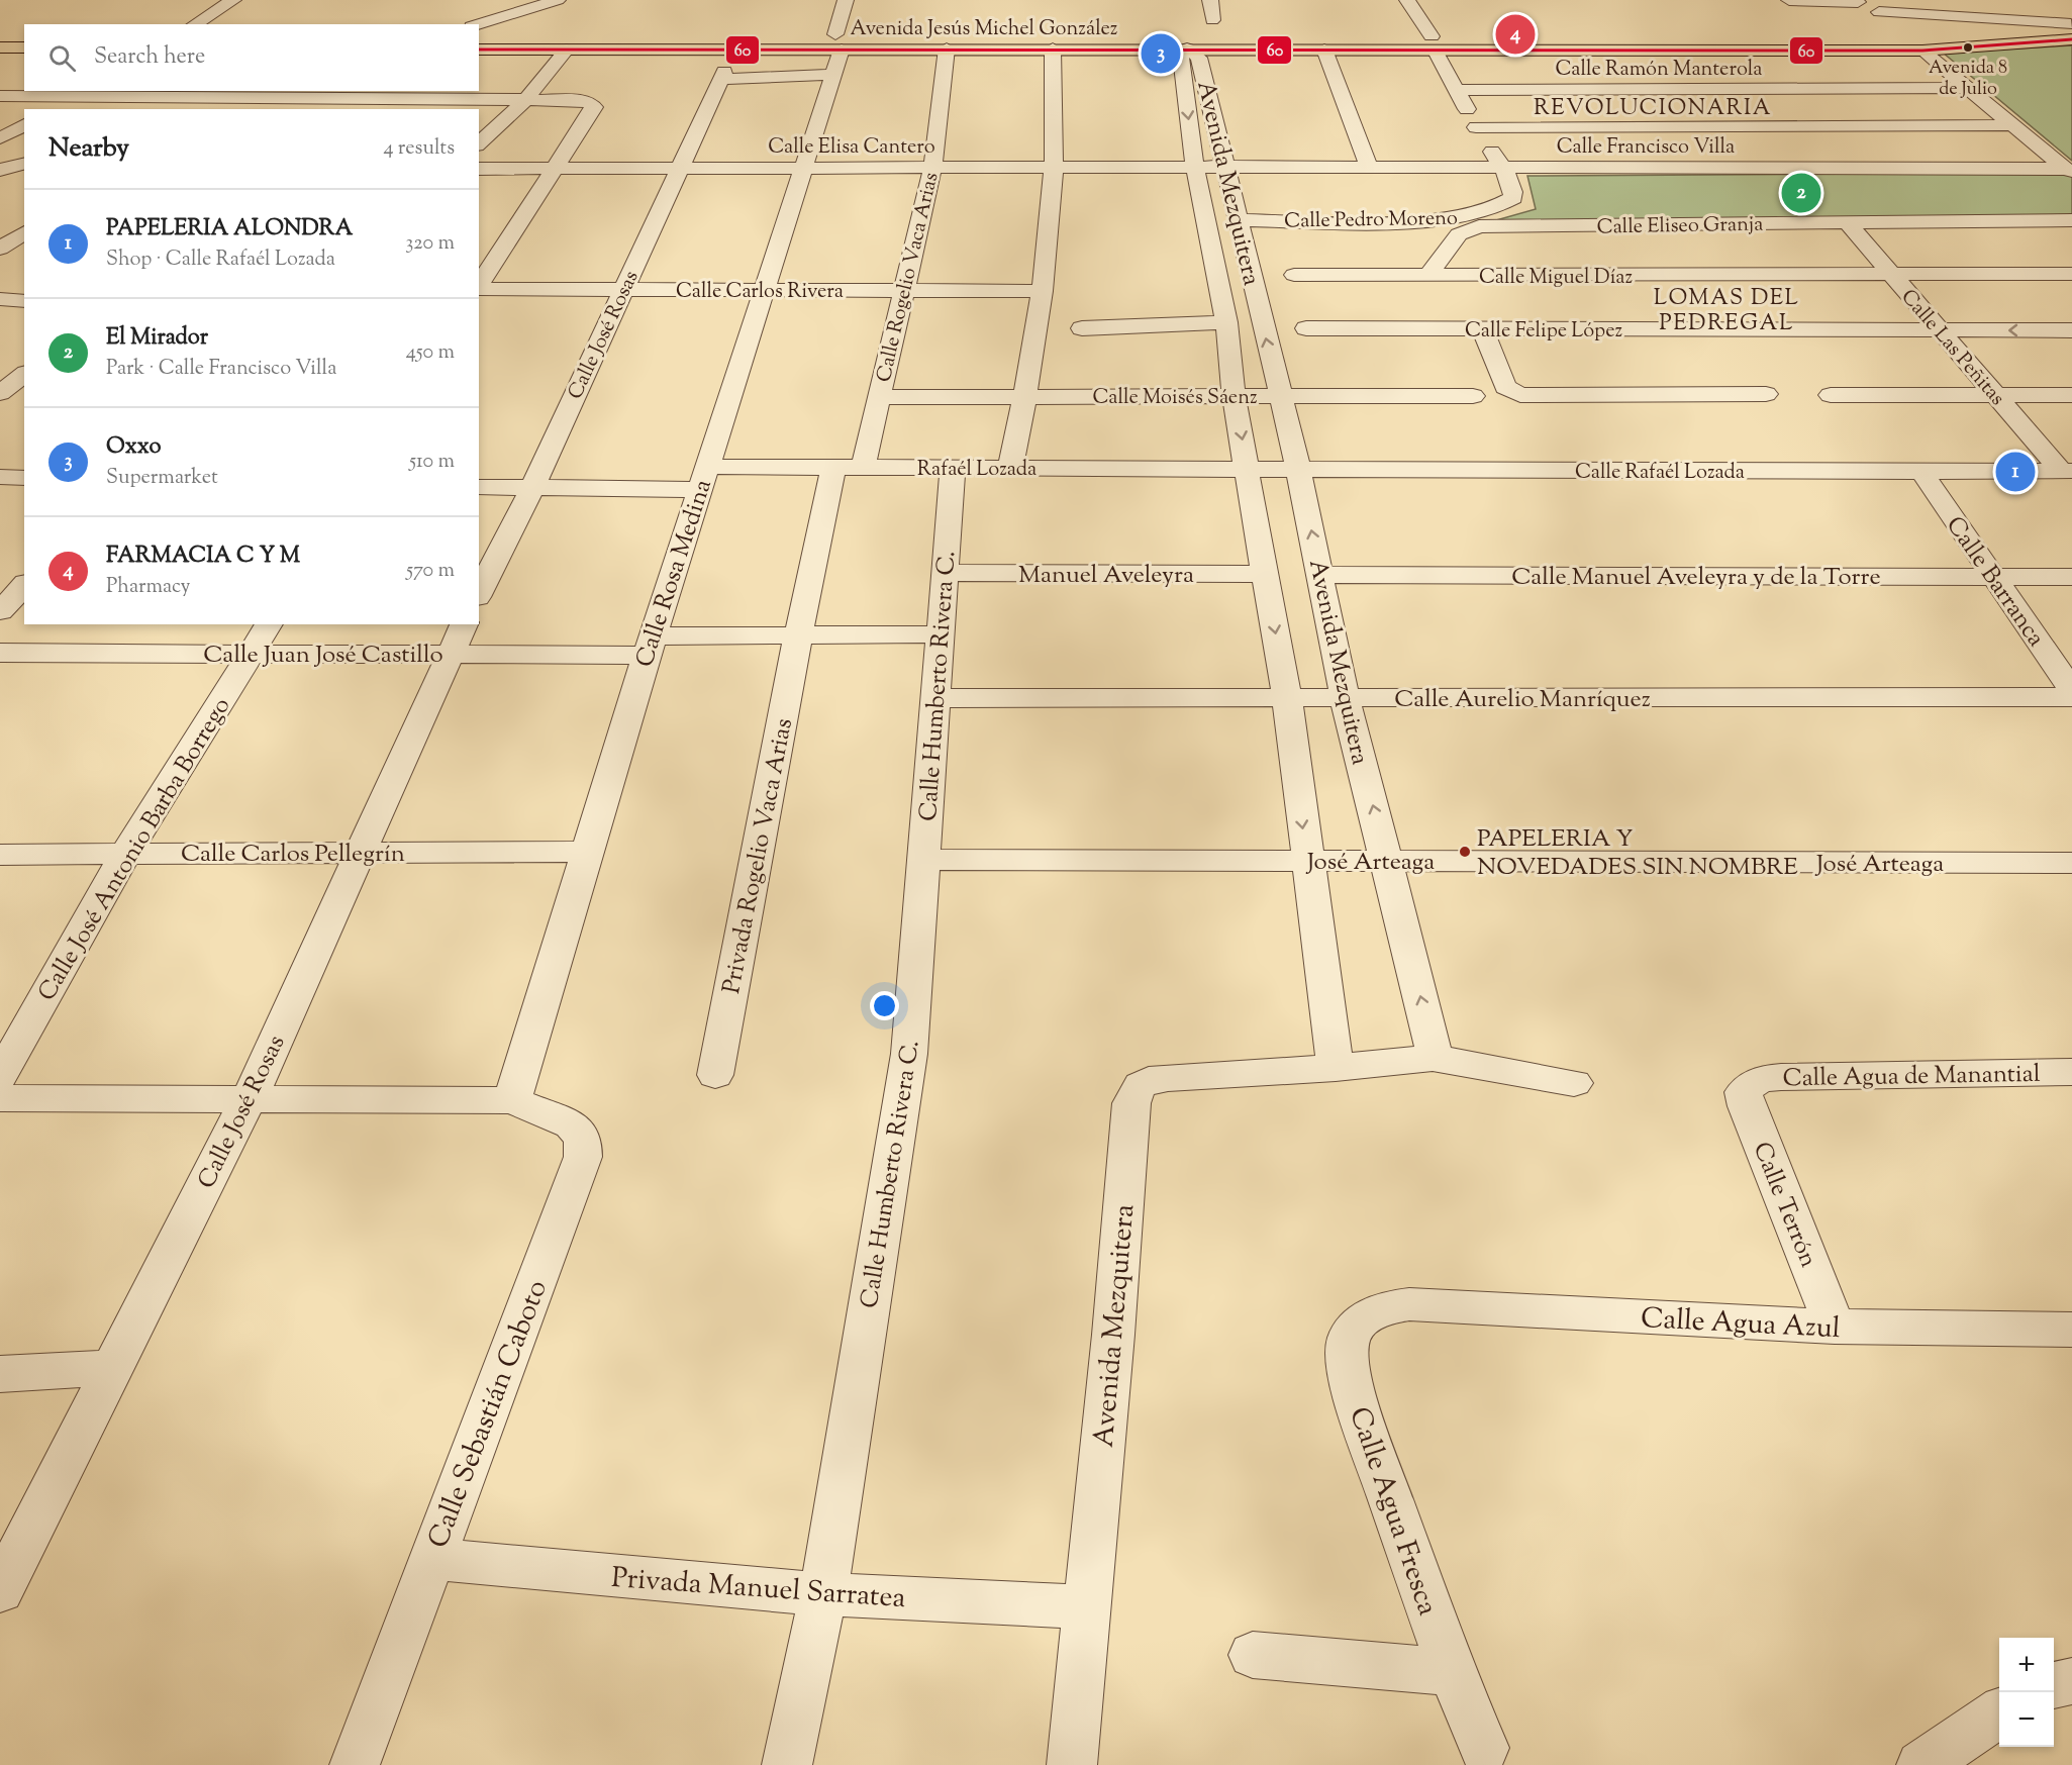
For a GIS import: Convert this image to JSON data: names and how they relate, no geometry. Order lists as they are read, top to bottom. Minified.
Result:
{"streets":{"main road":["Avenida Jesús Michel González"],"street":["Calle Ramón Manterola","Calle Elisa Cantero","Calle Francisco Villa","Avenida Mezquitera","Calle Pedro Moreno","Calle Eliseo Granja","Calle Miguel Díaz","Calle Rogelio Vaca Arias","Calle Carlos Rivera","Calle Felipe López","Calle José Rosas","Calle Las Peñitas","Calle Moisés Sáenz","Rafaél Lozada","Calle Rafaél Lozada","Calle Rosa Medina","Manuel Aveleyra","Calle Manuel Aveleyra y de la Torre","Calle Barranca","Calle Juan José Castillo","Calle Humberto Rivera C.","Calle Aurelio Manríquez","Calle José Antonio Barba Borrego","Calle Carlos Pellegrín","Privada Rogelio Vaca Arias","José Arteaga","Calle Agua de Manantial","Calle Terrón","Calle Agua Azul","Calle Sebastián Caboto","Calle Agua Fresca","Privada Manuel Sarratea"]},"crossings":[["Avenida Jesús Michel González","Avenida Mezquitera"],["Avenida Jesús Michel González","Calle Pedro Moreno"],["Avenida Jesús Michel González","Calle Rogelio Vaca Arias"],["Avenida Jesús Michel González","Calle José Rosas"],["Avenida Jesús Michel González","Calle Rosa Medina"],["Calle Ramón Manterola","Calle Pedro Moreno"],["Calle Elisa Cantero","Calle Francisco Villa"],["Calle Elisa Cantero","Avenida Mezquitera"],["Calle Elisa Cantero","Calle Rogelio Vaca Arias"],["Calle Elisa Cantero","Calle José Rosas"],["Calle Elisa Cantero","Calle Rosa Medina"],["Calle Francisco Villa","Avenida Mezquitera"],["Calle Francisco Villa","Calle Pedro Moreno"],["Avenida Mezquitera","Calle Pedro Moreno"],["Avenida Mezquitera","Calle Moisés Sáenz"],["Avenida Mezquitera","Rafaél Lozada"],["Avenida Mezquitera","Calle Rafaél Lozada"],["Avenida Mezquitera","Manuel Aveleyra"],["Avenida Mezquitera","Calle Manuel Aveleyra y de la Torre"],["Avenida Mezquitera","Calle Aurelio Manríquez"],["Avenida Mezquitera","José Arteaga"],["Avenida Mezquitera","Privada Manuel Sarratea"],["Calle Eliseo Granja","Calle Miguel Díaz"],["Calle Eliseo Granja","Calle Las Peñitas"],["Calle Miguel Díaz","Calle Las Peñitas"],["Calle Rogelio Vaca Arias","Calle Carlos Rivera"],["Calle Rogelio Vaca Arias","Calle Moisés Sáenz"],["Calle Rogelio Vaca Arias","Rafaél Lozada"],["Calle Carlos Rivera","Calle José Rosas"],["Calle Carlos Rivera","Calle Rosa Medina"],["Calle Felipe López","Calle Las Peñitas"],["Calle José Rosas","Rafaél Lozada"],["Calle José Rosas","Calle Rosa Medina"],["Calle José Rosas","Calle Juan José Castillo"],["Calle José Rosas","Calle Carlos Pellegrín"],["Calle Las Peñitas","Calle Rafaél Lozada"],["Rafaél Lozada","Calle Rafaél Lozada"],["Rafaél Lozada","Calle Rosa Medina"],["Rafaél Lozada","Calle Humberto Rivera C."],["Calle Rafaél Lozada","Calle Barranca"],["Calle Rosa Medina","Calle Juan José Castillo"],["Calle Rosa Medina","Calle Carlos Pellegrín"],["Calle Rosa Medina","Calle Sebastián Caboto"],["Manuel Aveleyra","Calle Humberto Rivera C."],["Calle Manuel Aveleyra y de la Torre","Calle Barranca"],["Calle Juan José Castillo","Calle Humberto Rivera C."],["Calle Juan José Castillo","Calle José Antonio Barba Borrego"],["Calle Juan José Castillo","Privada Rogelio Vaca Arias"],["Calle Humberto Rivera C.","Calle Aurelio Manríquez"],["Calle Humberto Rivera C.","José Arteaga"],["Calle Humberto Rivera C.","Privada Manuel Sarratea"],["Calle José Antonio Barba Borrego","Calle Carlos Pellegrín"],["Calle Agua de Manantial","Calle Terrón"],["Calle Terrón","Calle Agua Azul"],["Calle Agua Azul","Calle Agua Fresca"],["Calle Sebastián Caboto","Privada Manuel Sarratea"]],"districts":["REVOLUCIONARIA","LOMAS DEL PEDREGAL"],"places":["Avenida 8 de Julio","PAPELERIA Y NOVEDADES SIN NOMBRE"],"lines":["transit line 60"],"page":{"pins":["4","3","2","1"],"search":"Search here","heading":["Nearby","4 results"],"list":[{"mark":"1","name":"PAPELERIA ALONDRA","note":"Shop · Calle Rafaél Lozada","value":"320 m"},{"mark":"2","name":"El Mirador","note":"Park · Calle Francisco Villa","value":"450 m"},{"mark":"3","name":"Oxxo","note":"Supermarket","value":"510 m"},{"mark":"4","name":"FARMACIA C Y M","note":"Pharmacy","value":"570 m"}],"map_buttons":["+","−"]}}
